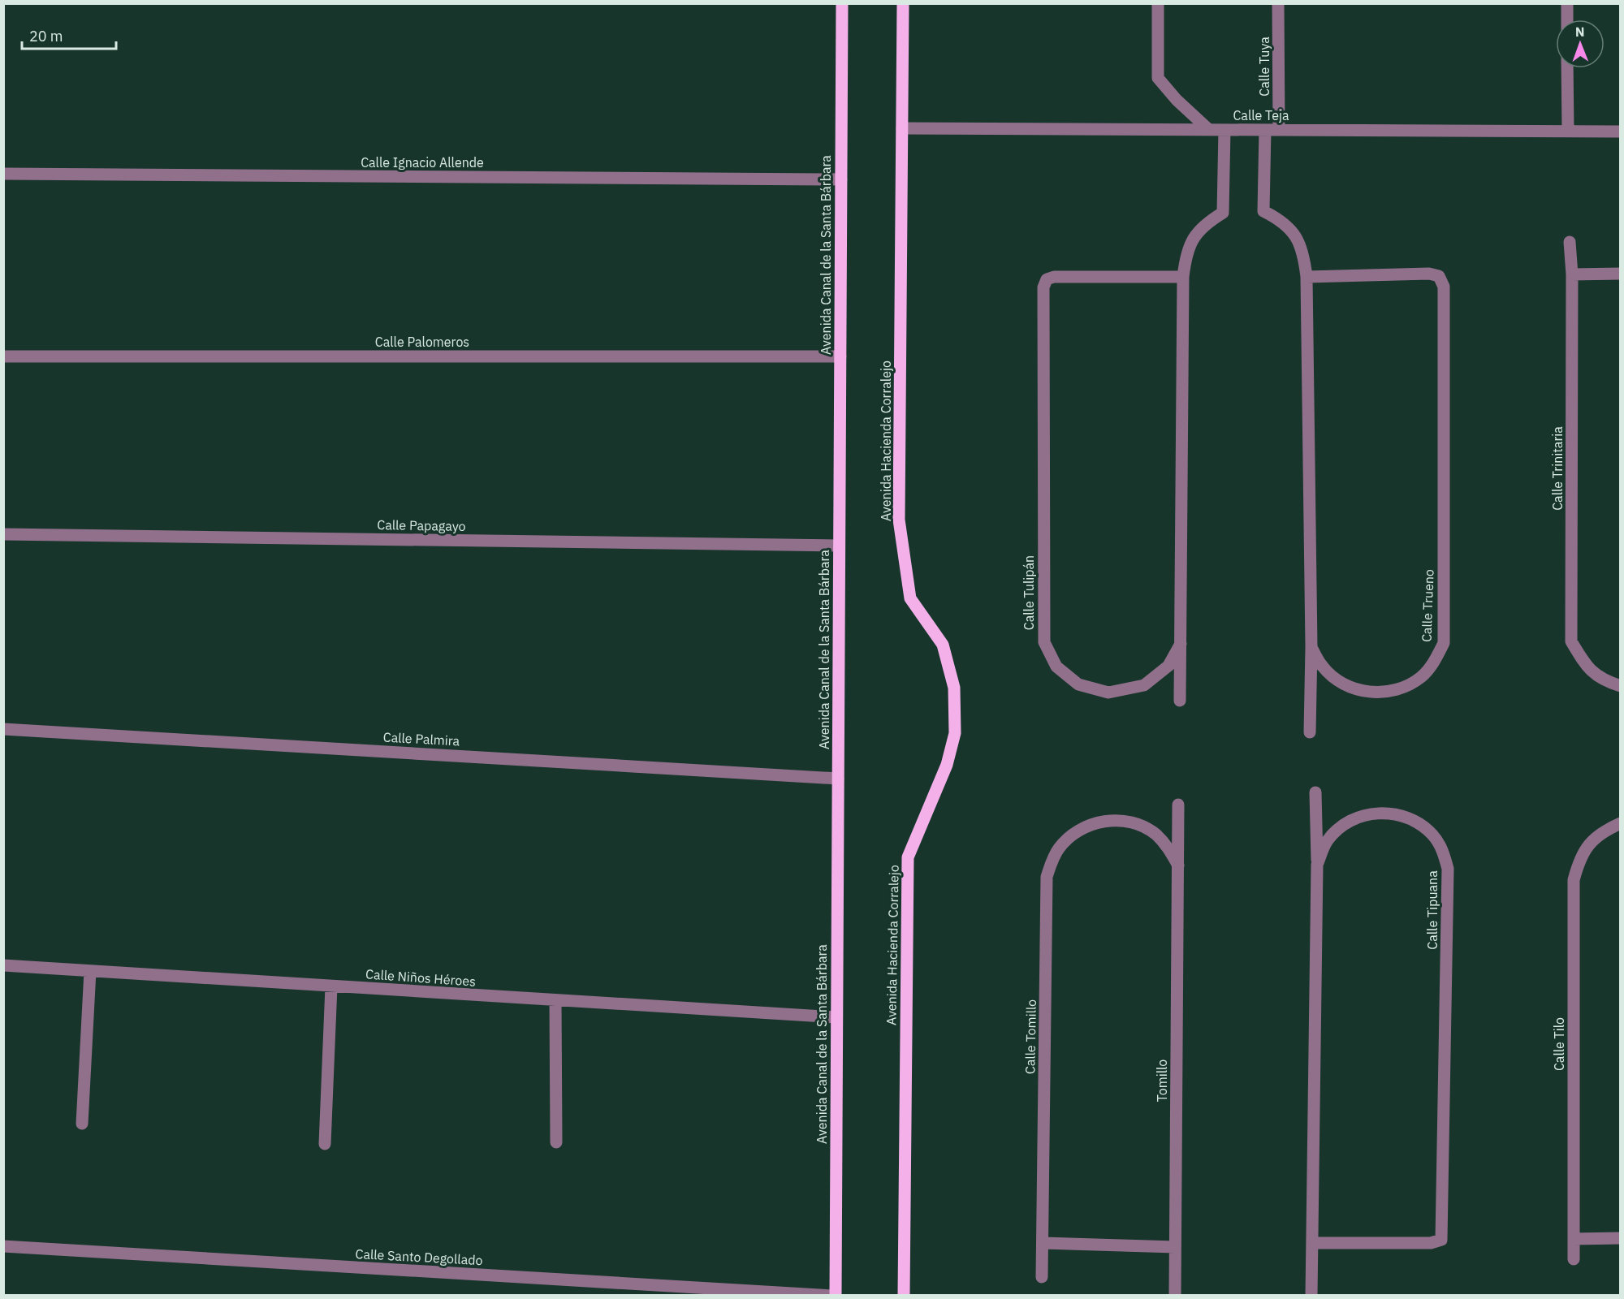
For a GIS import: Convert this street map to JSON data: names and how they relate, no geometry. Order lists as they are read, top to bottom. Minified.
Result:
{"streets":{"main road":["Avenida Canal de la Santa Bárbara","Avenida Hacienda Corralejo"],"street":["Calle Tuya","Calle Teja","Calle Ignacio Allende","Calle Palomeros","Calle Trinitaria","Calle Papagayo","Calle Tulipán","Calle Trueno","Calle Palmira","Calle Tipuana","Calle Niños Héroes","Calle Tomillo","Calle Tilo","Tomillo","Calle Santo Degollado"]},"crossings":[["Calle Tuya","Calle Teja"],["Calle Teja","Avenida Hacienda Corralejo"],["Calle Teja","Calle Tulipán"],["Calle Ignacio Allende","Avenida Canal de la Santa Bárbara"],["Avenida Canal de la Santa Bárbara","Calle Palomeros"],["Avenida Canal de la Santa Bárbara","Calle Papagayo"],["Avenida Canal de la Santa Bárbara","Calle Palmira"],["Avenida Canal de la Santa Bárbara","Calle Niños Héroes"],["Avenida Canal de la Santa Bárbara","Calle Santo Degollado"],["Calle Tomillo","Tomillo"]],"scale_bar":"20 m","north":"top"}
